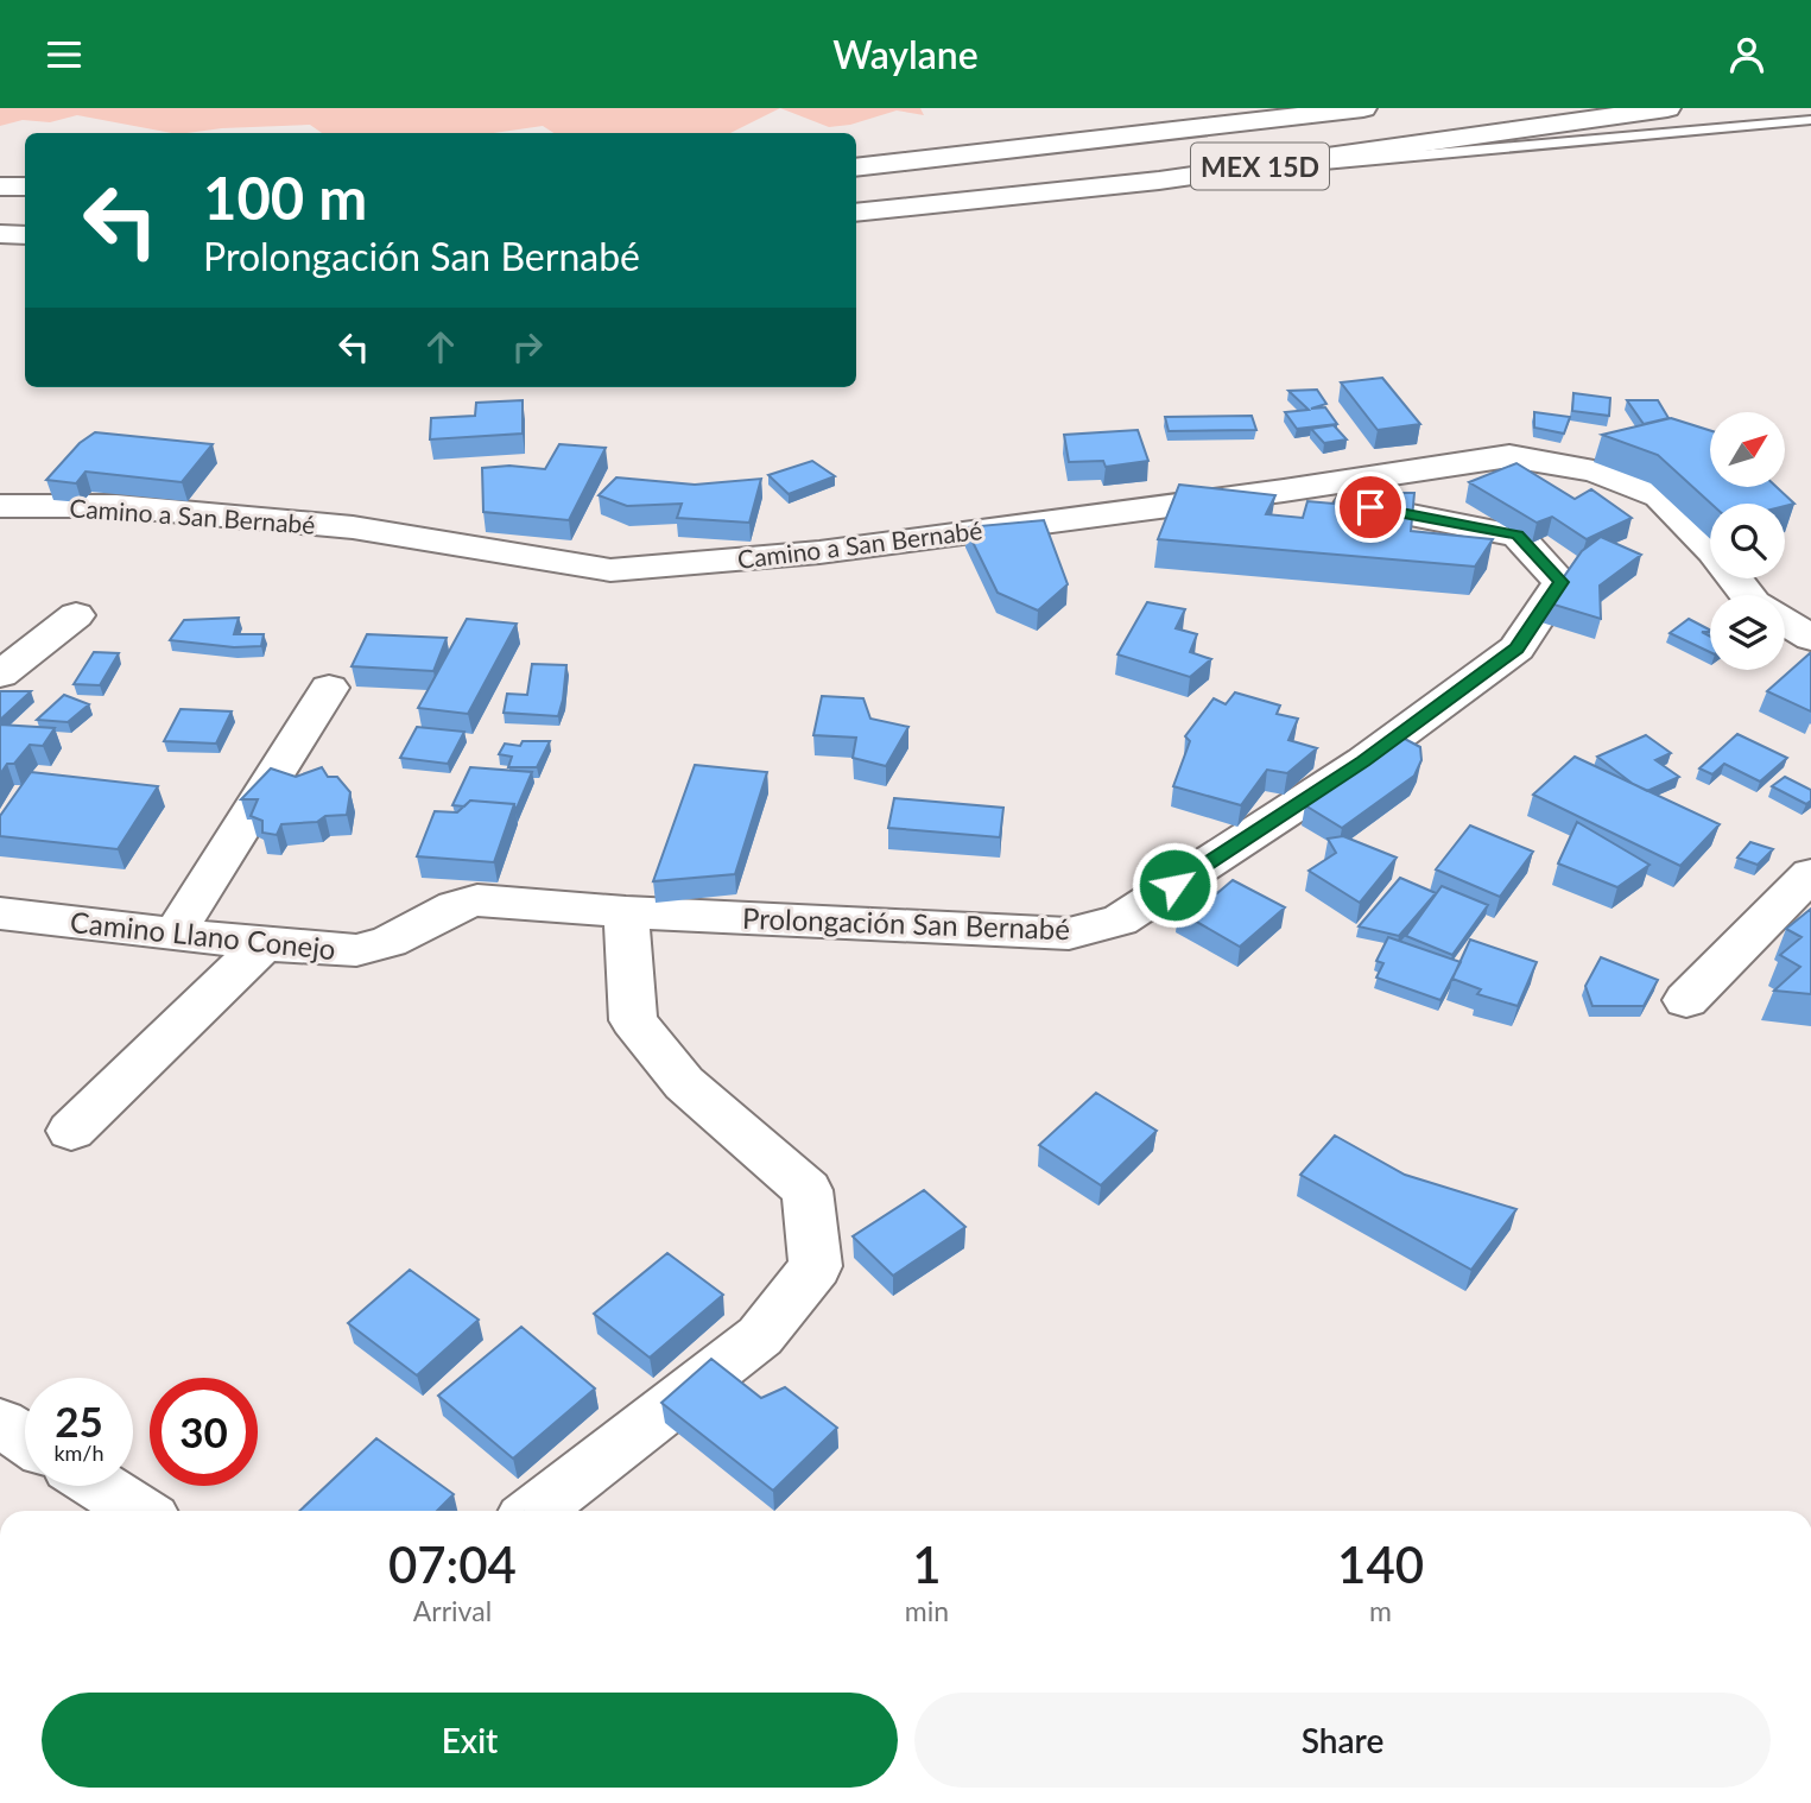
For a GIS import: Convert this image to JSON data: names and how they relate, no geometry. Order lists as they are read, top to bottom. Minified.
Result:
{"streets":{"main road":["MEX 15D","Camino a San Bernabé","Prolongación San Bernabé","Camino Llano Conejo"]},"crossings":[["Camino a San Bernabé","Prolongación San Bernabé"],["Prolongación San Bernabé","Camino Llano Conejo"]],"north":"top right","page":{"header":"Waylane","turn":["100 m","Prolongación San Bernabé"],"speed":"25 km/h","limit":"30","eta":["07:04","Arrival","1","min","140","m"],"buttons":["Exit","Share"]}}
